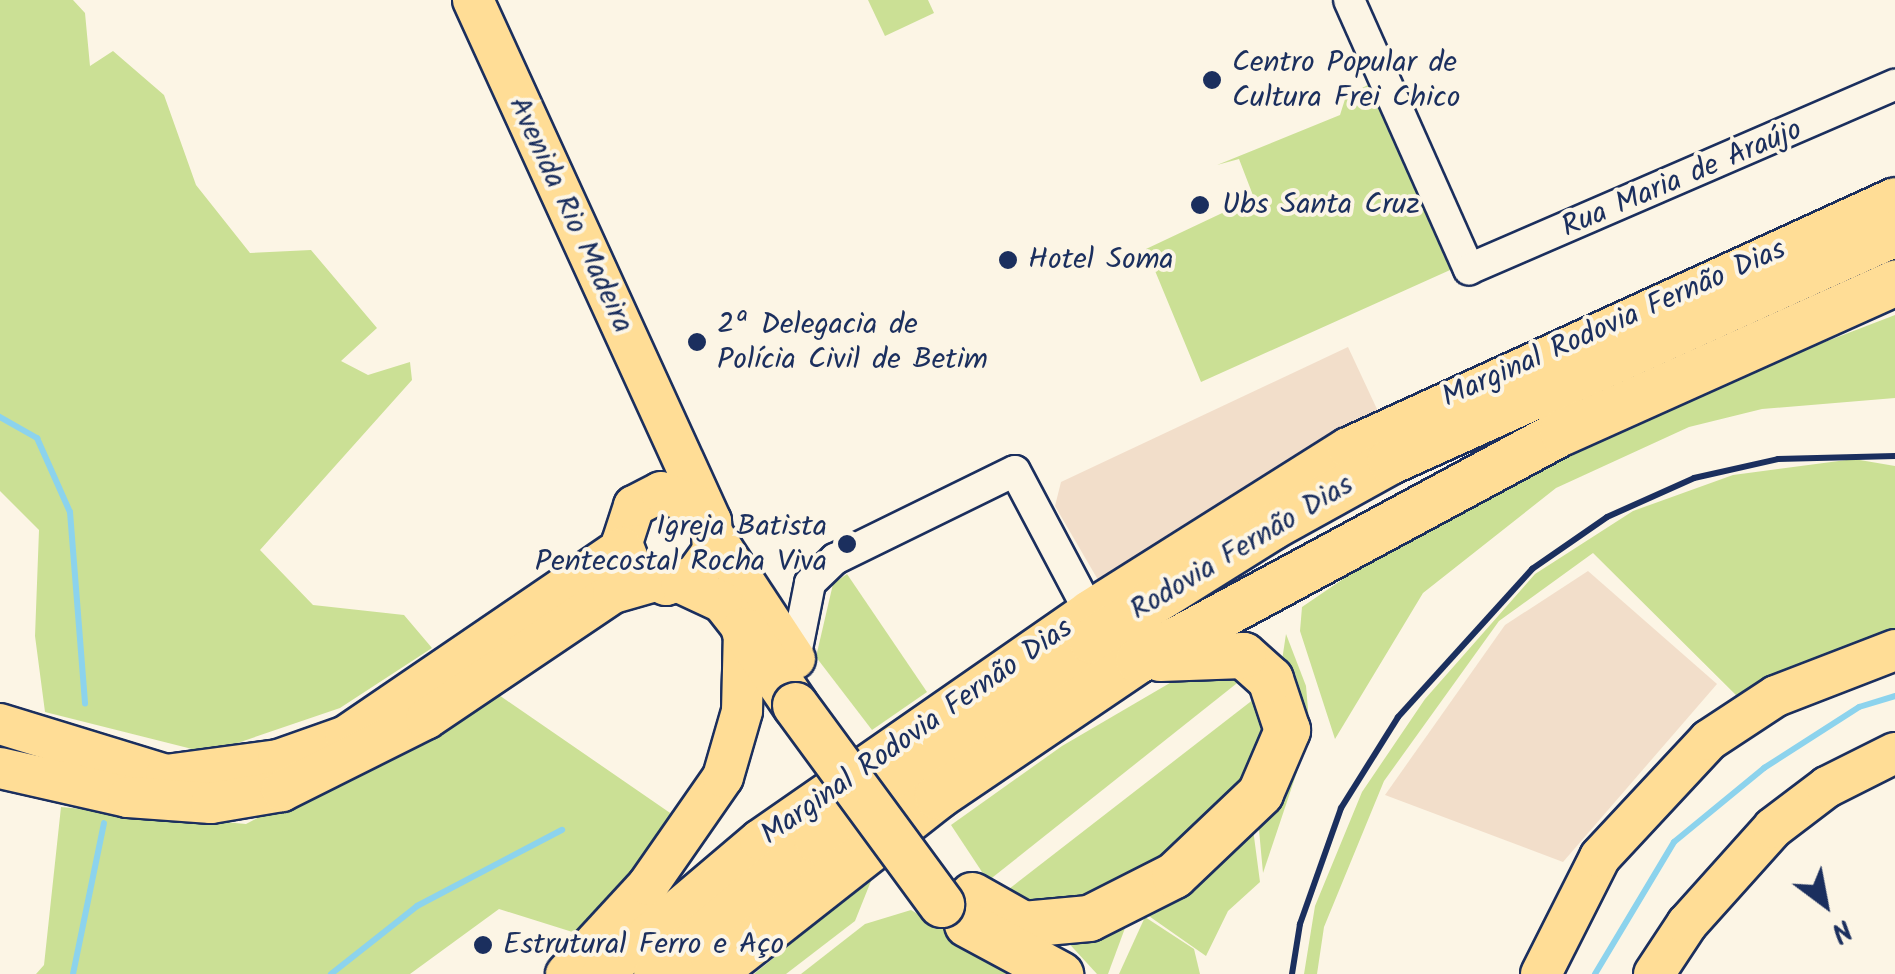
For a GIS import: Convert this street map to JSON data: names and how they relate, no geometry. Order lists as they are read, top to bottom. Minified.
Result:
{"streets":{"highway":["Rodovia Fernão Dias"],"main road":["Avenida Rio Madeira","Marginal Rodovia Fernão Dias"],"street":["Rua Maria de Araújo"]},"places":["Centro Popular de Cultura Frei Chico","Ubs Santa Cruz","Hotel Soma","2ª Delegacia de Polícia Civil de Betim","Igreja Batista Pentecostal Rocha Viva","Estrutural Ferro e Aço"],"north":"bottom right"}
